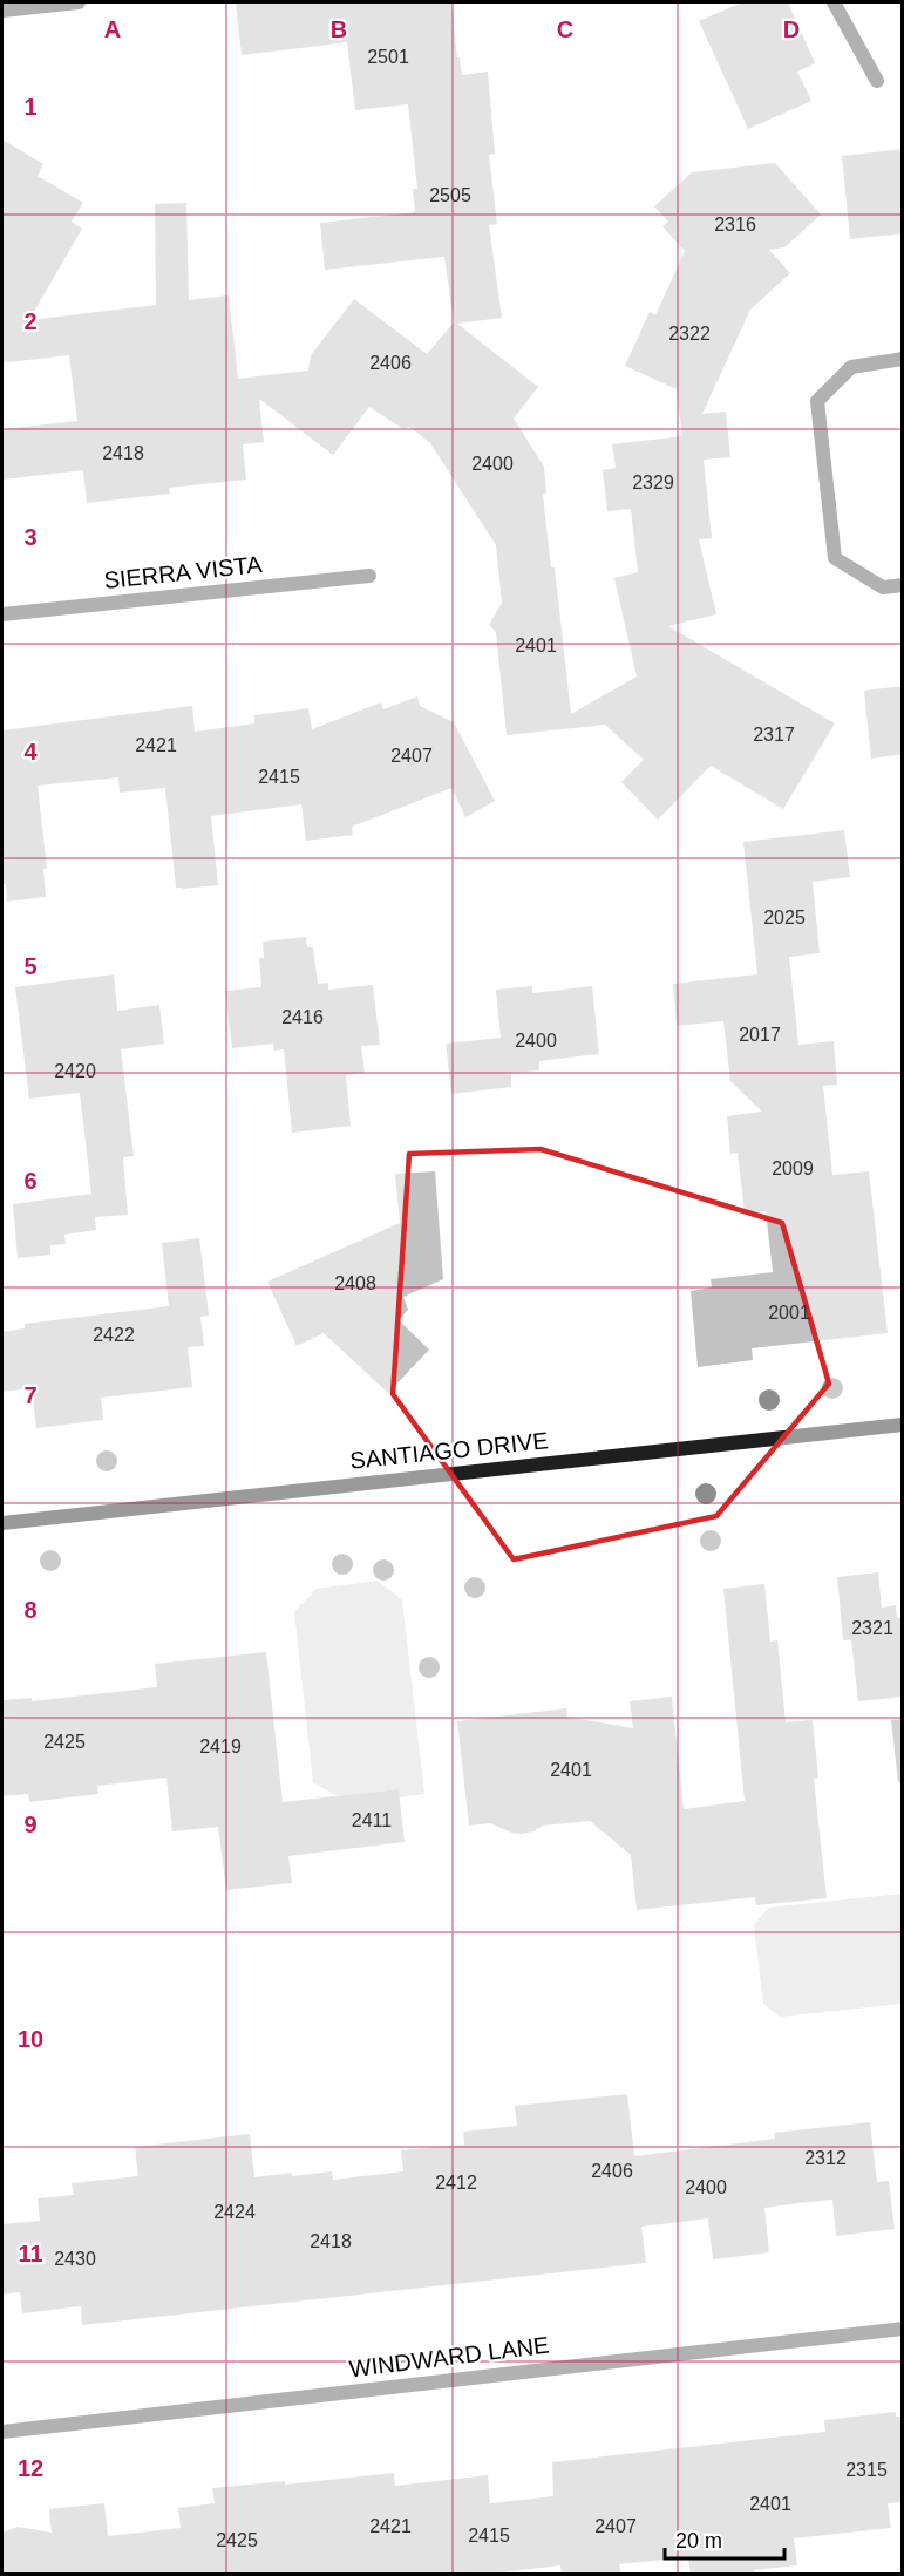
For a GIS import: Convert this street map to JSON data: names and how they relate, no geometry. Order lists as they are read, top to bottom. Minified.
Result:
{"streets":{"street":["SIERRA VISTA","SANTIAGO DRIVE","WINDWARD LANE"]},"house_numbers":["2501","2505","2316","2322","2406","2418","2400","2329","2401","2317","2421","2407","2415","2025","2416","2017","2400","2420","2009","2408","2001","2422","2321","2425","2419","2401","2411","2312","2406","2412","2400","2424","2418","2430","2315","2401","2421","2407","2415","2425"],"scale_bar":"20 m","grid":{"columns":["A","B","C","D"],"rows":["1","2","3","4","5","6","7","8","9","10","11","12"]}}
